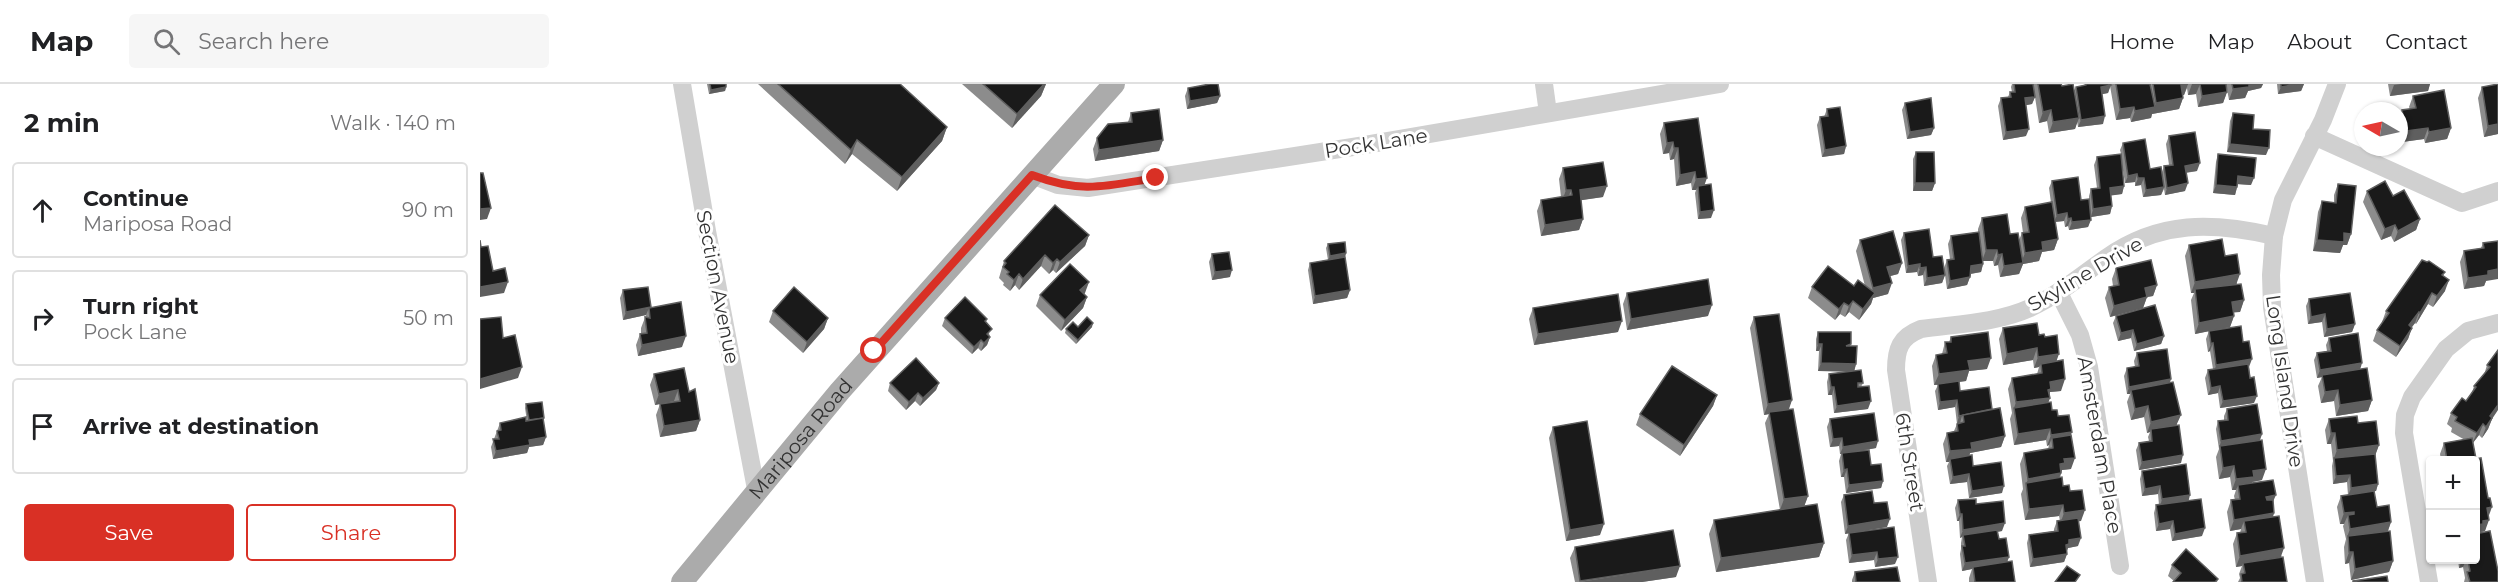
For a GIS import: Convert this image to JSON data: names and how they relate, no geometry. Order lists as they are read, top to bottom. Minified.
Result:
{"streets":{"main road":["Mariposa Road"],"street":["Pock Lane","Skyline Drive","Section Avenue","Long Island Drive","Amsterdam Place","6th Street"]},"crossings":[["Pock Lane","Mariposa Road"],["Skyline Drive","Long Island Drive"],["Skyline Drive","Amsterdam Place"],["Skyline Drive","6th Street"],["Section Avenue","Mariposa Road"]],"north":"left","page":{"header":"Map","search":"Search here","nav":["Home","Map","About","Contact"],"heading":["2 min","Walk · 140 m"],"list":[["Continue","Mariposa Road","90 m"],["Turn right","Pock Lane","50 m"],"Arrive at destination"],"map_buttons":["+","−"],"buttons":["Save","Share"]}}
